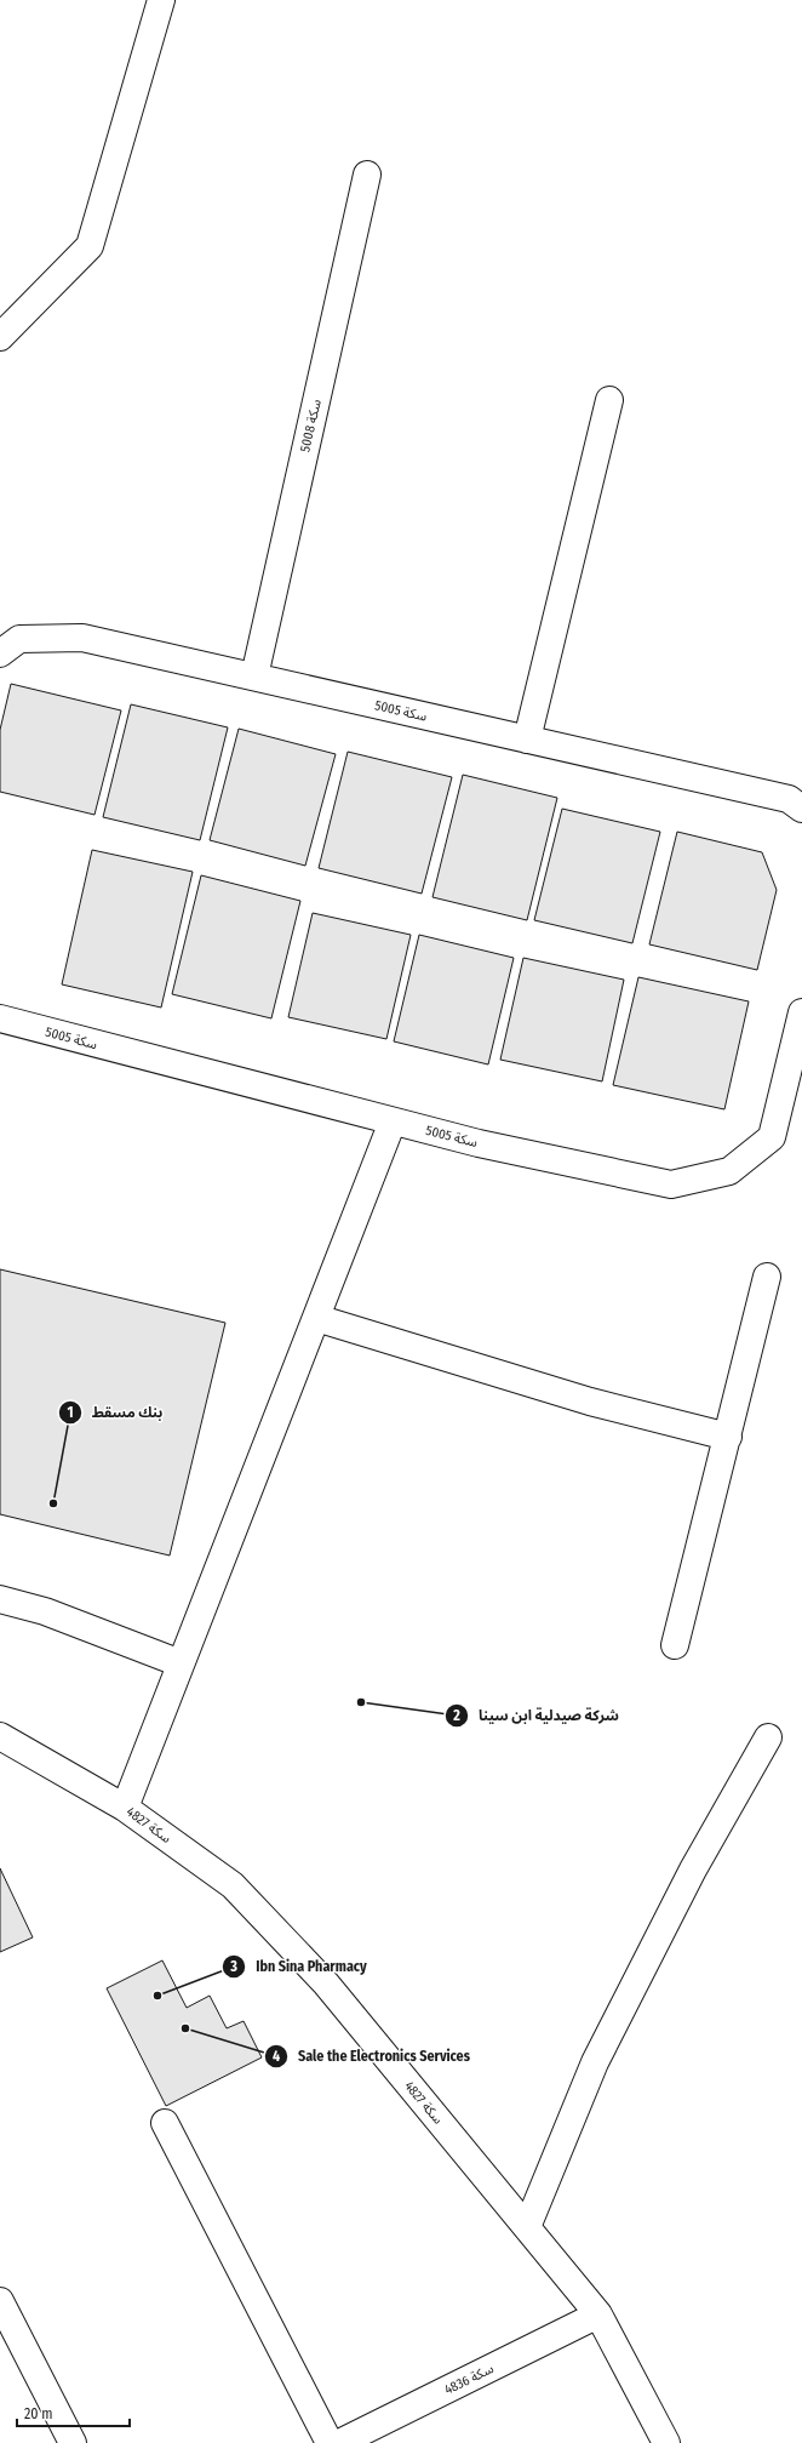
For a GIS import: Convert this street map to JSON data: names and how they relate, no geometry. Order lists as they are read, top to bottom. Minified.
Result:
{"streets":{"street":["سكة 5008","سكة 5005","سكة 4827","سكة 4836"]},"crossings":[["سكة 5008","سكة 5005"],["سكة 4827","سكة 4836"]],"places":["بنك مسقط","شركة صيدلية ابن سينا","Ibn Sina Pharmacy","Sale the Electronics Services"],"scale_bar":"20 m"}
